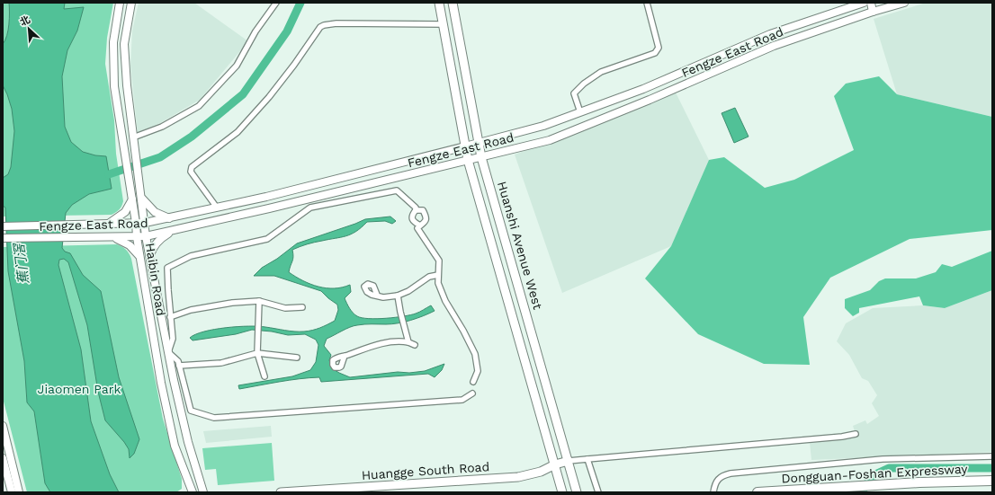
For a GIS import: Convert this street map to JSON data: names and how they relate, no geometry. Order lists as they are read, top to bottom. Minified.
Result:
{"streets":{"highway":["Dongguan-Foshan Expressway"],"main road":["Fengze East Road","Huanshi Avenue West","Haibin Road","Huangge South Road"]},"crossings":[["Fengze East Road","Huanshi Avenue West"],["Fengze East Road","Haibin Road"],["Huanshi Avenue West","Huangge South Road"]],"water":["蕉门滘"],"parks":["Jiaomen Park"],"north":"top left"}
